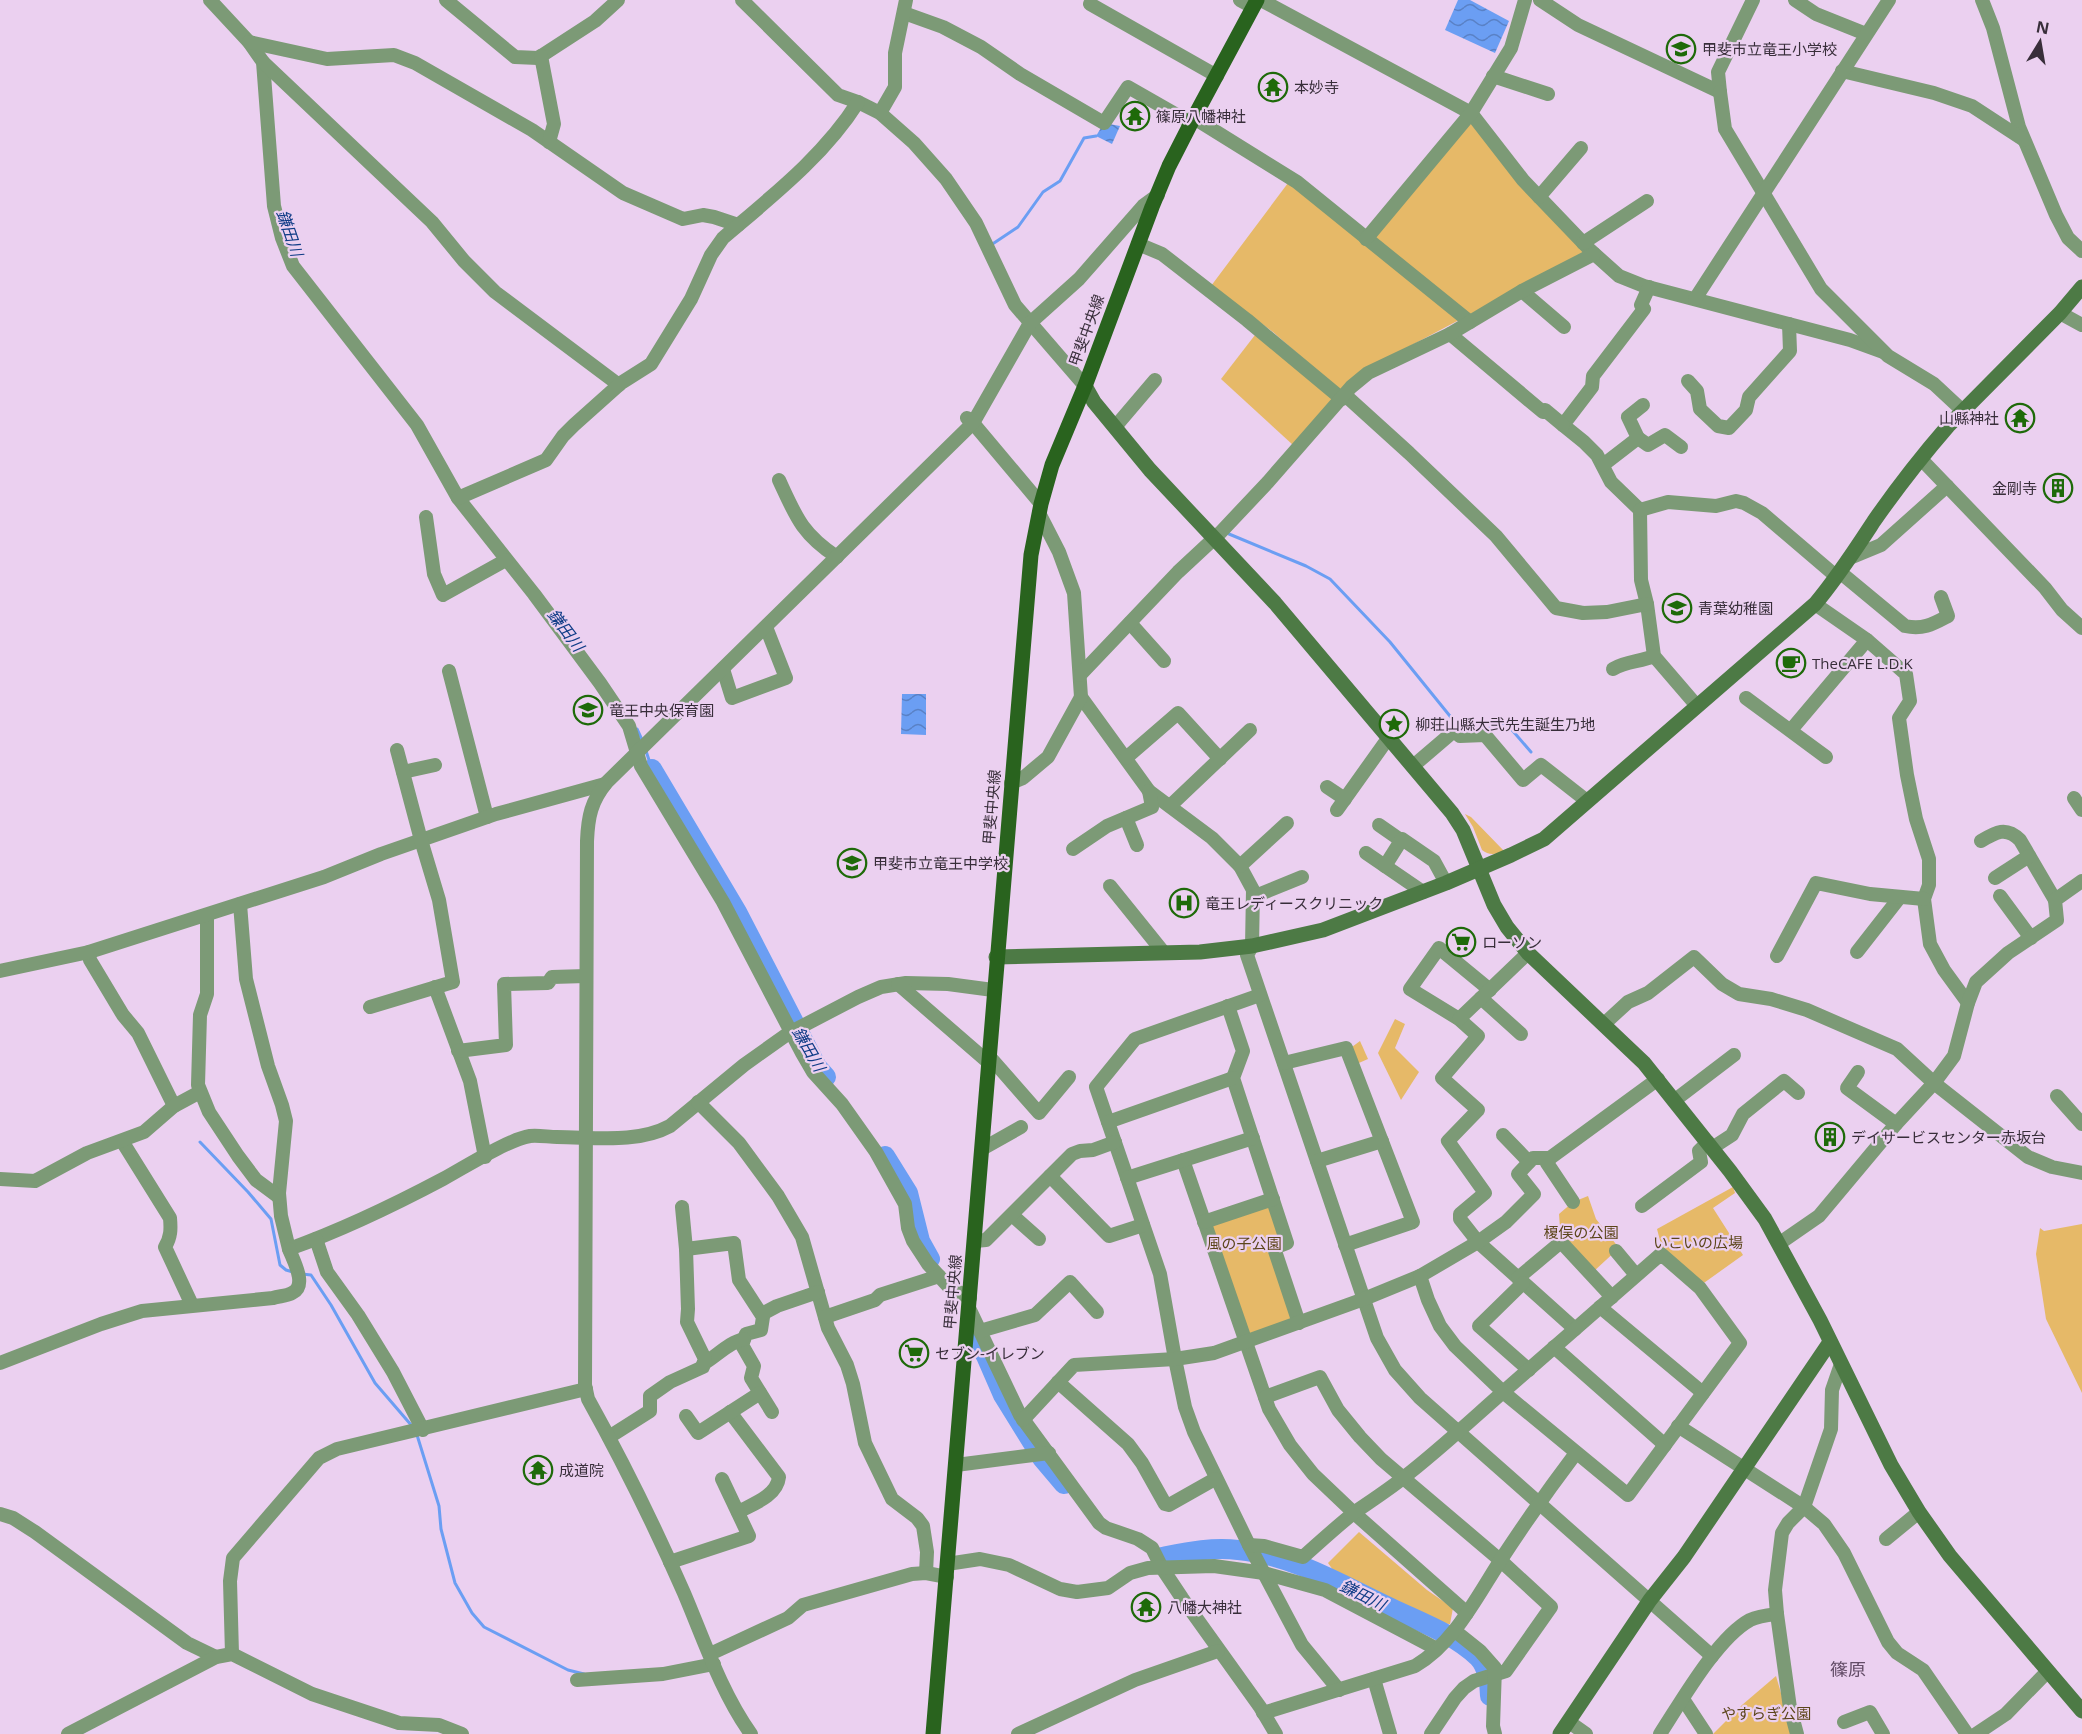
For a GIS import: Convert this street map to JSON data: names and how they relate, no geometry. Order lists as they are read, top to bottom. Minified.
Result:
{"streets":{"main road":["甲斐中央線"]},"districts":["篠原"],"water":["鎌田川"],"parks":["榎俣の公園","いこいの広場","風の子公園","やすらぎ公園"],"places":{"school or university":["甲斐市立竜王小学校","青葉幼稚園","竜王中央保育園","甲斐市立竜王中学校"],"temple":["本妙寺","篠原八幡神社","山縣神社","成道院","八幡大神社"],"building":["金剛寺","デイサービスセンター赤坂台"],"cafe":["TheCAFE L.D.K"],"place":["柳荘山縣大弐先生誕生乃地"],"hospital":["竜王レディースクリニック"],"supermarket":["ローソン","セブン-イレブン"]},"north":"top"}
